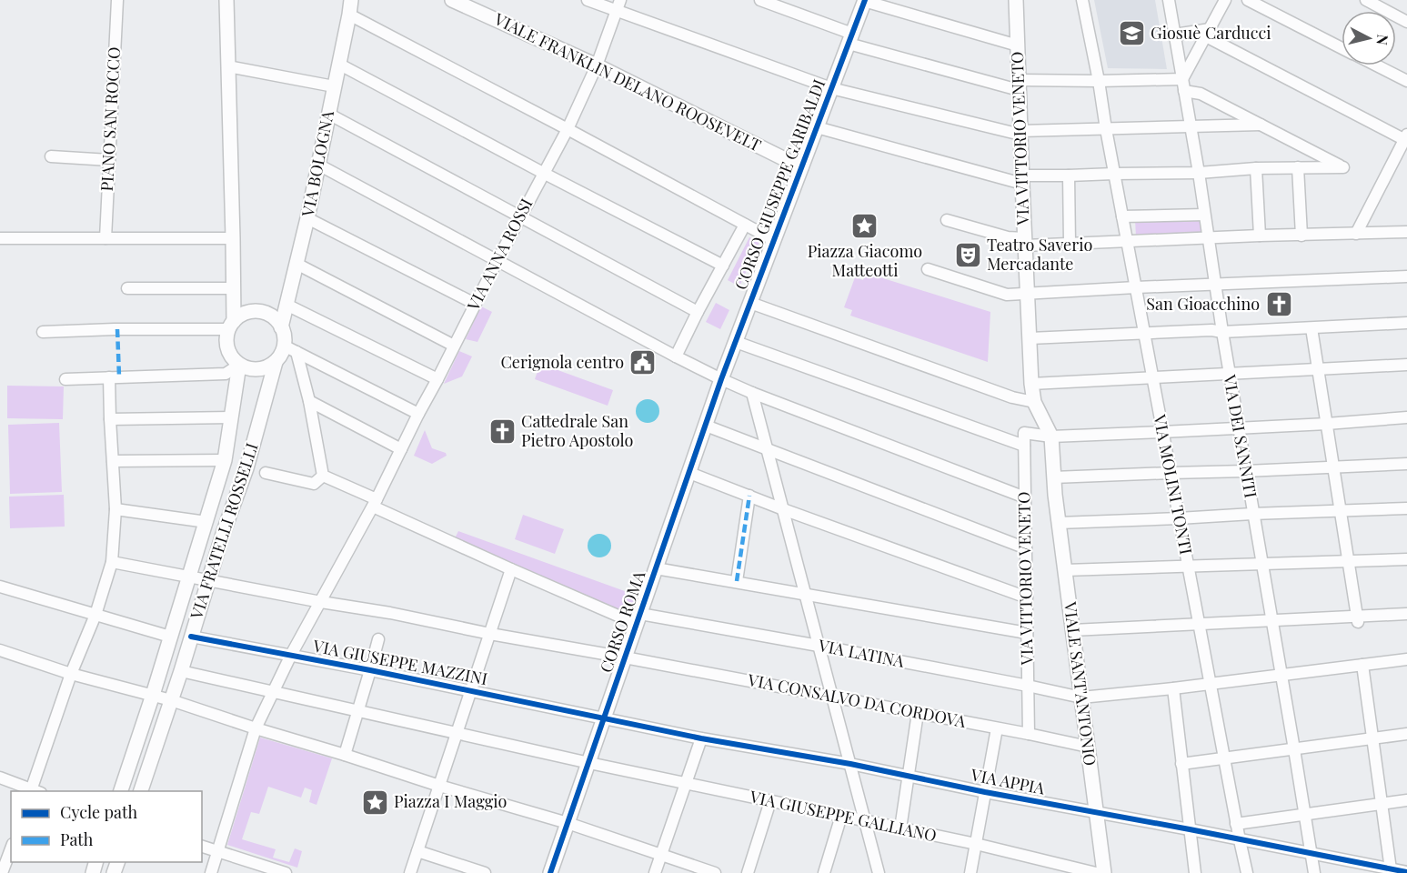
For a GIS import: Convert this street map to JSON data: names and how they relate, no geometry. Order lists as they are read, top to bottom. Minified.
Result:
{"streets":{"street":["VIALE FRANKLIN DELANO ROOSEVELT","PIANO SAN ROCCO","VIA VITTORIO VENETO","VIA BOLOGNA","CORSO GIUSEPPE GARIBALDI","VIA ANNA ROSSI","VIA DEI SANNITI","VIA MOLINI TONTI","VIA FRATELLI ROSSELLI","CORSO ROMA","VIA LATINA","VIA GIUSEPPE MAZZINI","VIALE SANT'ANTONIO","VIA CONSALVO DA CORDOVA","VIA APPIA","VIA GIUSEPPE GALLIANO"]},"crossings":[["VIALE FRANKLIN DELANO ROOSEVELT","CORSO GIUSEPPE GARIBALDI"],["VIALE FRANKLIN DELANO ROOSEVELT","VIA ANNA ROSSI"],["VIA VITTORIO VENETO","VIA LATINA"],["VIA VITTORIO VENETO","VIALE SANT'ANTONIO"],["VIA VITTORIO VENETO","VIA CONSALVO DA CORDOVA"],["VIA BOLOGNA","VIA FRATELLI ROSSELLI"],["CORSO GIUSEPPE GARIBALDI","CORSO ROMA"],["VIA ANNA ROSSI","VIA LATINA"],["VIA ANNA ROSSI","VIA GIUSEPPE MAZZINI"],["VIA ANNA ROSSI","VIA CONSALVO DA CORDOVA"],["VIA ANNA ROSSI","VIA GIUSEPPE GALLIANO"],["VIA DEI SANNITI","VIA LATINA"],["VIA DEI SANNITI","VIA APPIA"],["VIA MOLINI TONTI","VIA LATINA"],["VIA MOLINI TONTI","VIA APPIA"],["VIA FRATELLI ROSSELLI","VIA GIUSEPPE MAZZINI"],["VIA FRATELLI ROSSELLI","VIA CONSALVO DA CORDOVA"],["VIA FRATELLI ROSSELLI","VIA GIUSEPPE GALLIANO"],["CORSO ROMA","VIA LATINA"],["CORSO ROMA","VIA GIUSEPPE MAZZINI"],["CORSO ROMA","VIA CONSALVO DA CORDOVA"],["CORSO ROMA","VIA APPIA"],["CORSO ROMA","VIA GIUSEPPE GALLIANO"],["VIA LATINA","VIALE SANT'ANTONIO"],["VIA GIUSEPPE MAZZINI","VIA APPIA"],["VIALE SANT'ANTONIO","VIA CONSALVO DA CORDOVA"],["VIALE SANT'ANTONIO","VIA APPIA"]],"places":{"school or university":["Giosuè Carducci"],"place":["Piazza Giacomo Matteotti","Piazza I Maggio"],"theatre":["Teatro Saverio Mercadante"],"church":["San Gioacchino","Cattedrale San Pietro Apostolo"],"public building":["Cerignola centro"]},"legend":["Cycle path","Path"],"north":"right"}
